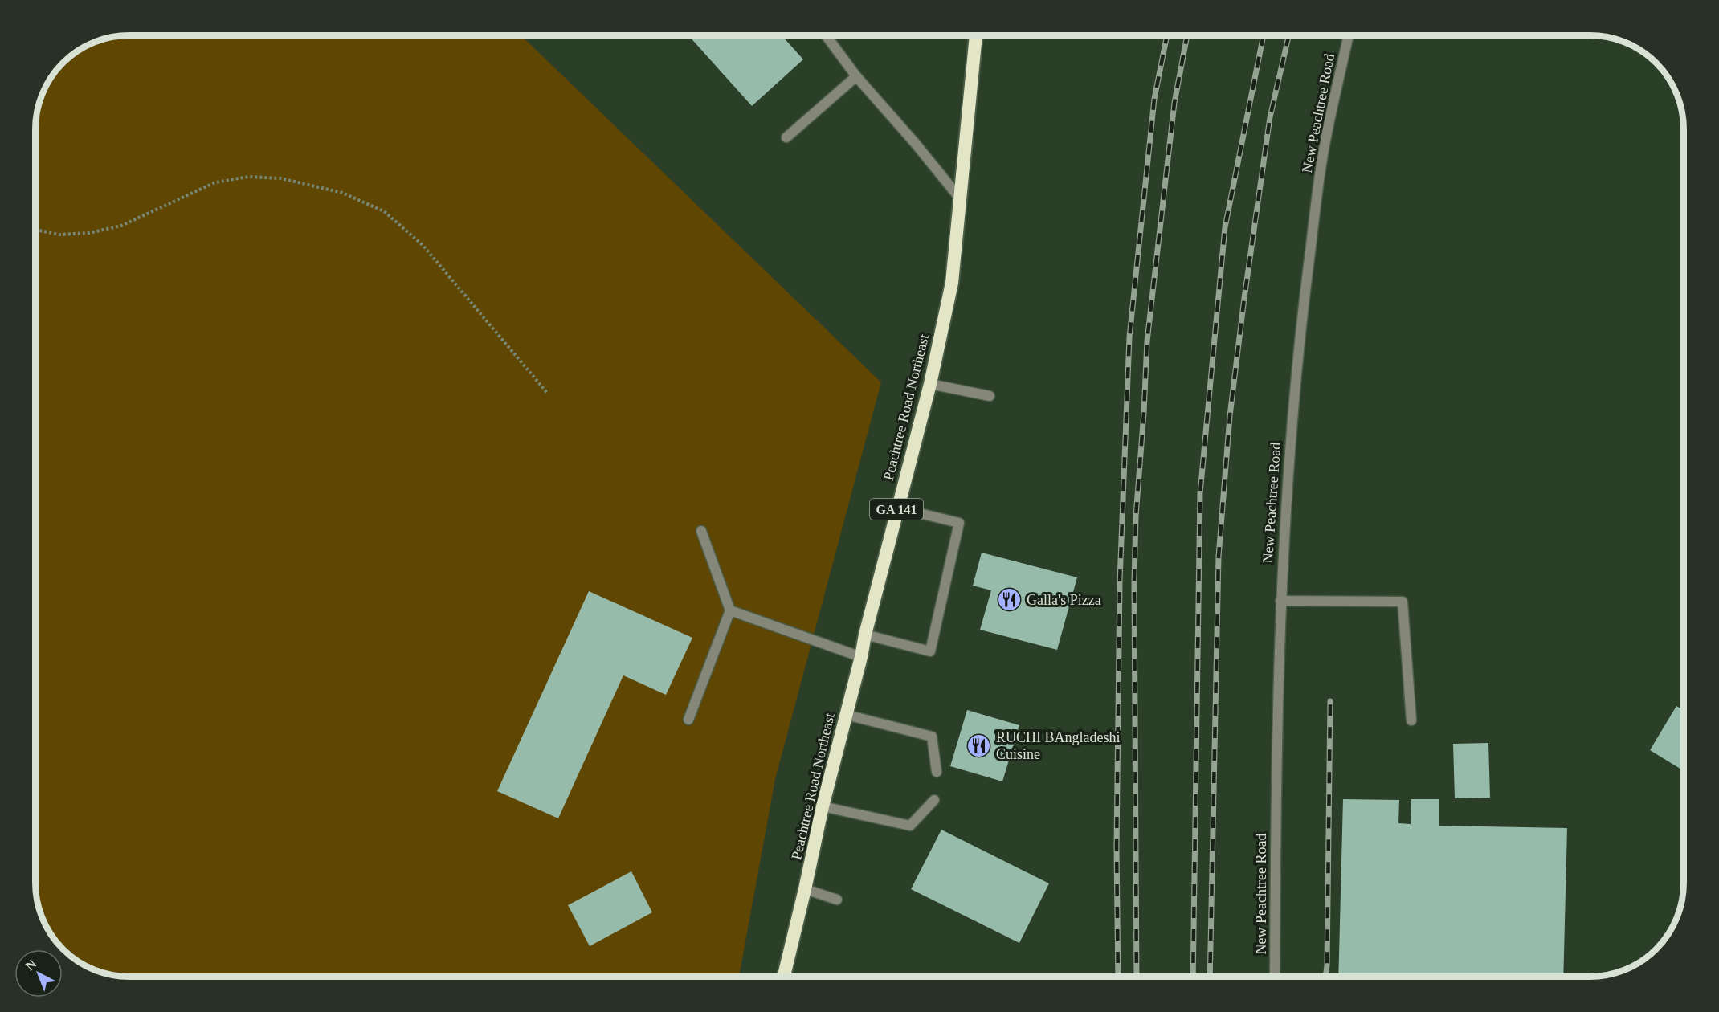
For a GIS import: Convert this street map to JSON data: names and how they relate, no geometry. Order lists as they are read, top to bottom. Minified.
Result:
{"streets":{"highway":["Peachtree Road Northeast","GA 141"],"street":["New Peachtree Road"]},"places":{"restaurant":["Galla's Pizza","RUCHI BAngladeshi Cuisine"]},"north":"top left"}
